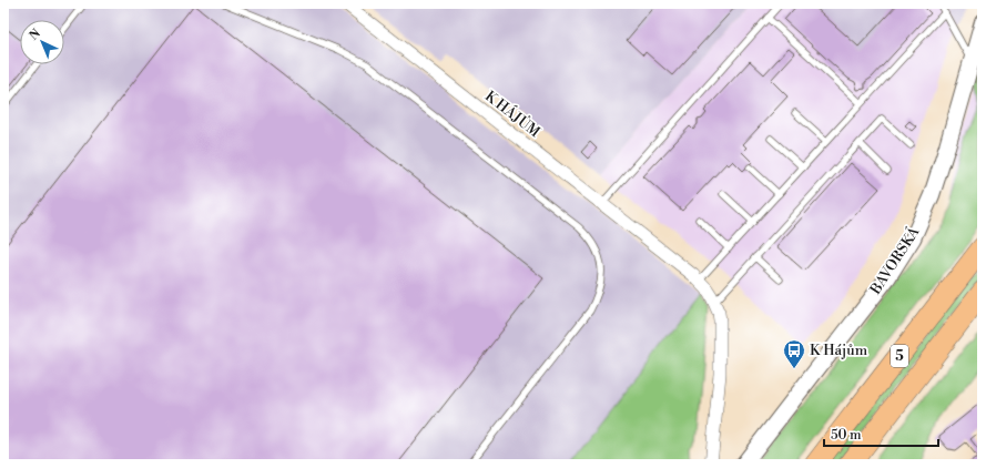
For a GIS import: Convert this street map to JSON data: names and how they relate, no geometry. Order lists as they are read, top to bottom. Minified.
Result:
{"streets":{"highway":["5"],"street":["K HÁJŮM","BAVORSKÁ"]},"places":{"bus stop":["K Hájům"]},"scale_bar":"50 m","north":"top left"}
